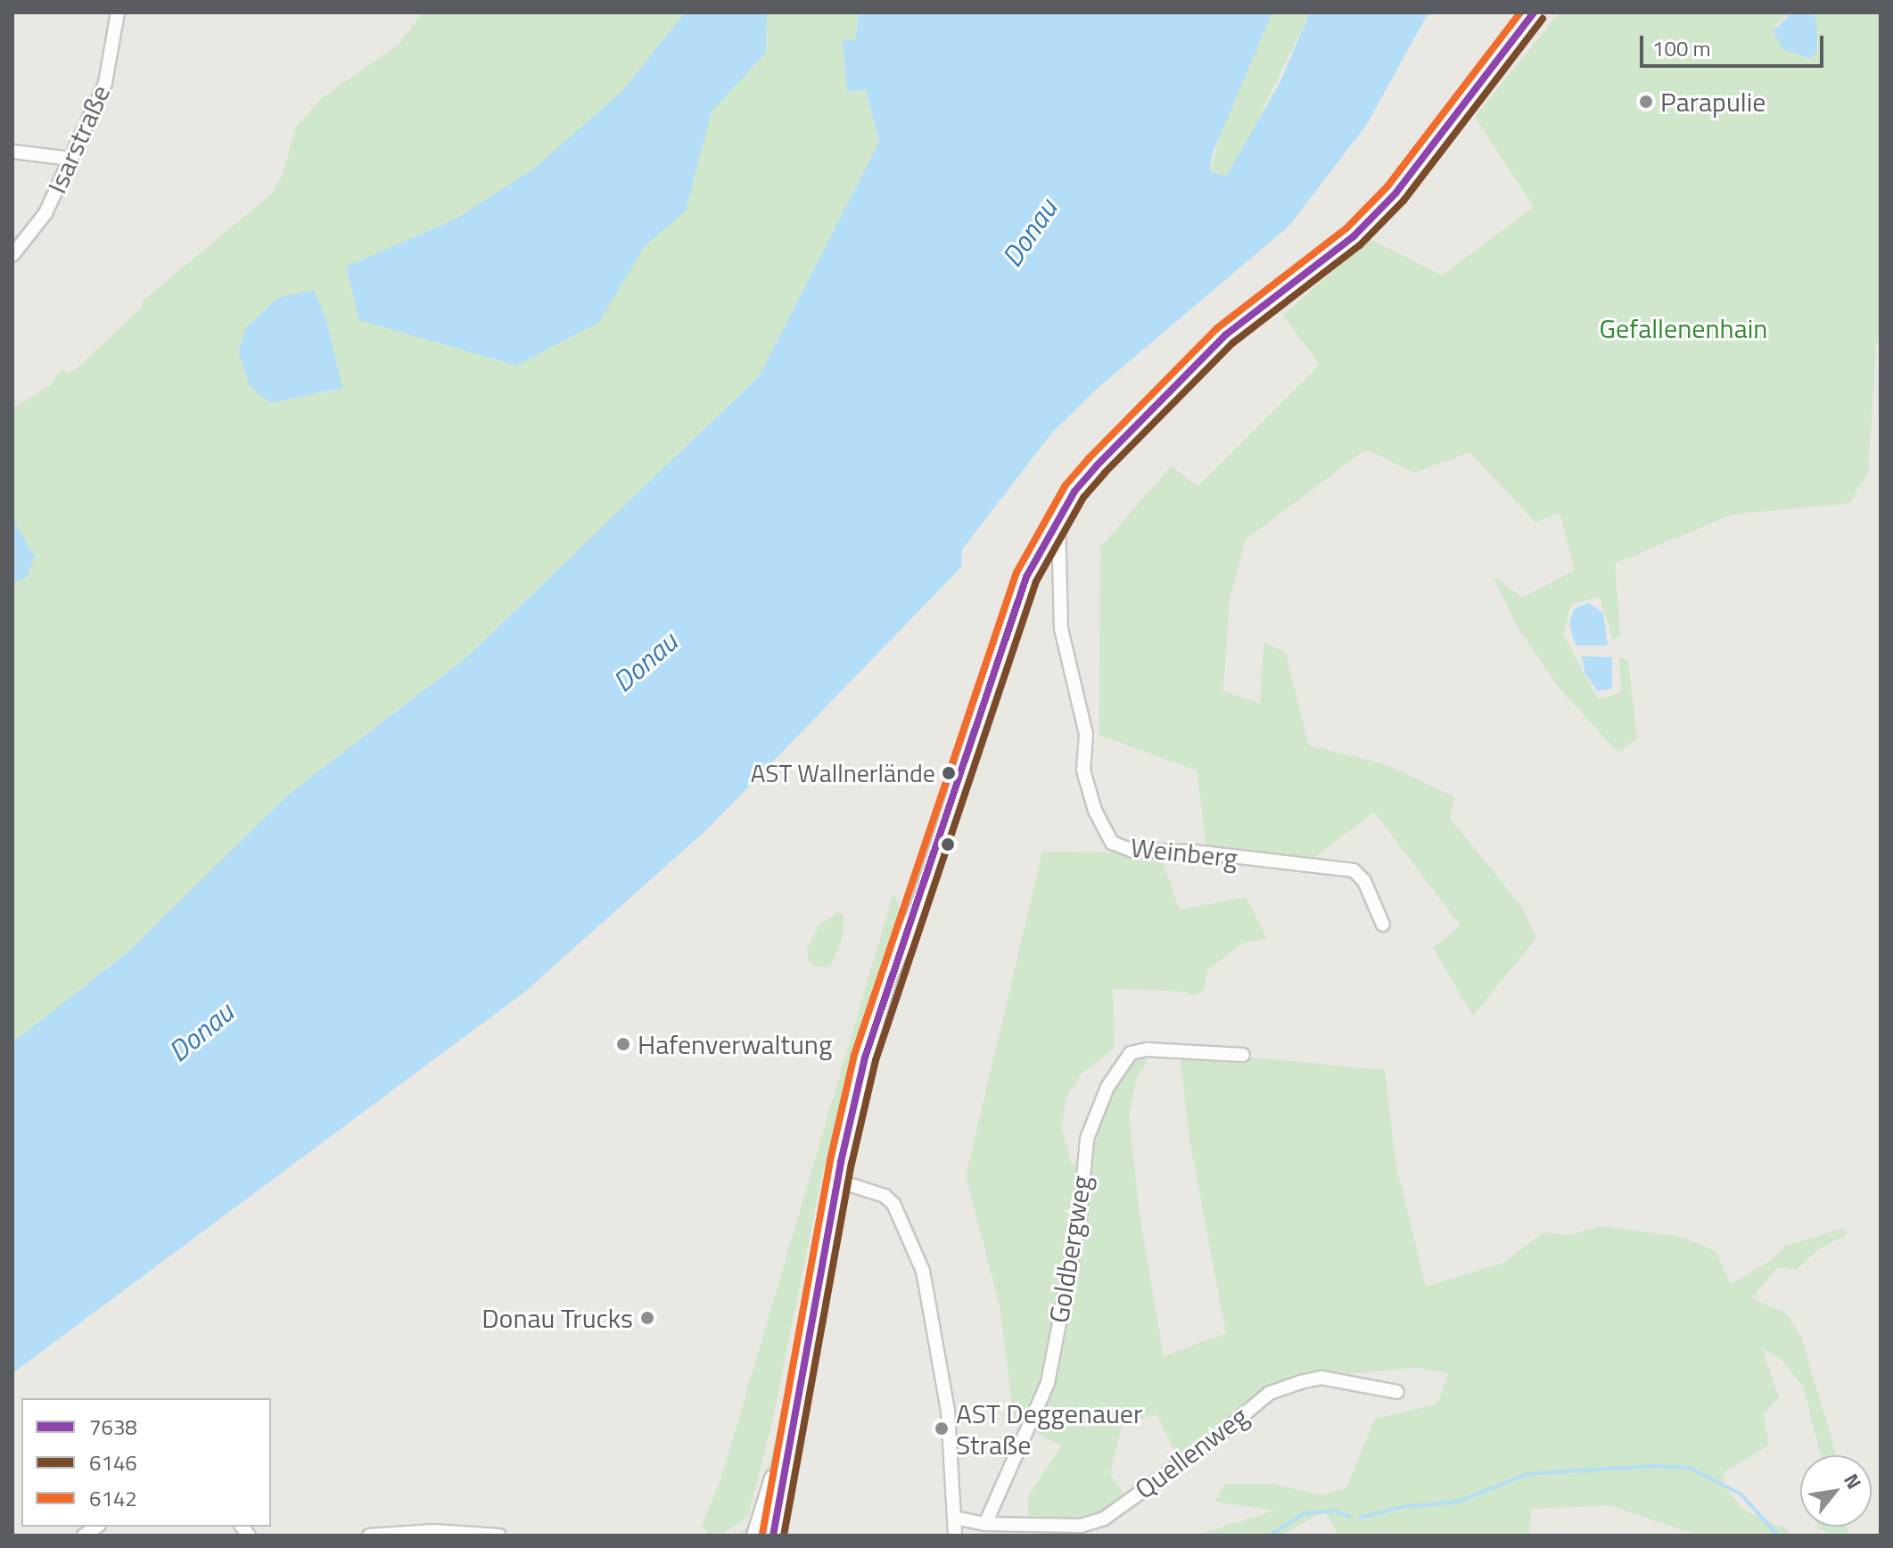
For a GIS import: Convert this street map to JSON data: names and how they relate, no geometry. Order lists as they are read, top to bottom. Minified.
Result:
{"streets":{"street":["Isarstraße","Weinberg","Goldbergweg","Quellenweg"]},"crossings":[["Goldbergweg","Quellenweg"]],"water":["Donau"],"parks":["Gefallenenhain"],"places":["Parapulie","AST Wallnerlände","Hafenverwaltung","Donau Trucks","AST Deggenauer Straße"],"lines":["transit line 7638","transit line 6142","transit line 6146"],"legend":["7638","6146","6142"],"scale_bar":"100 m","north":"top right"}
